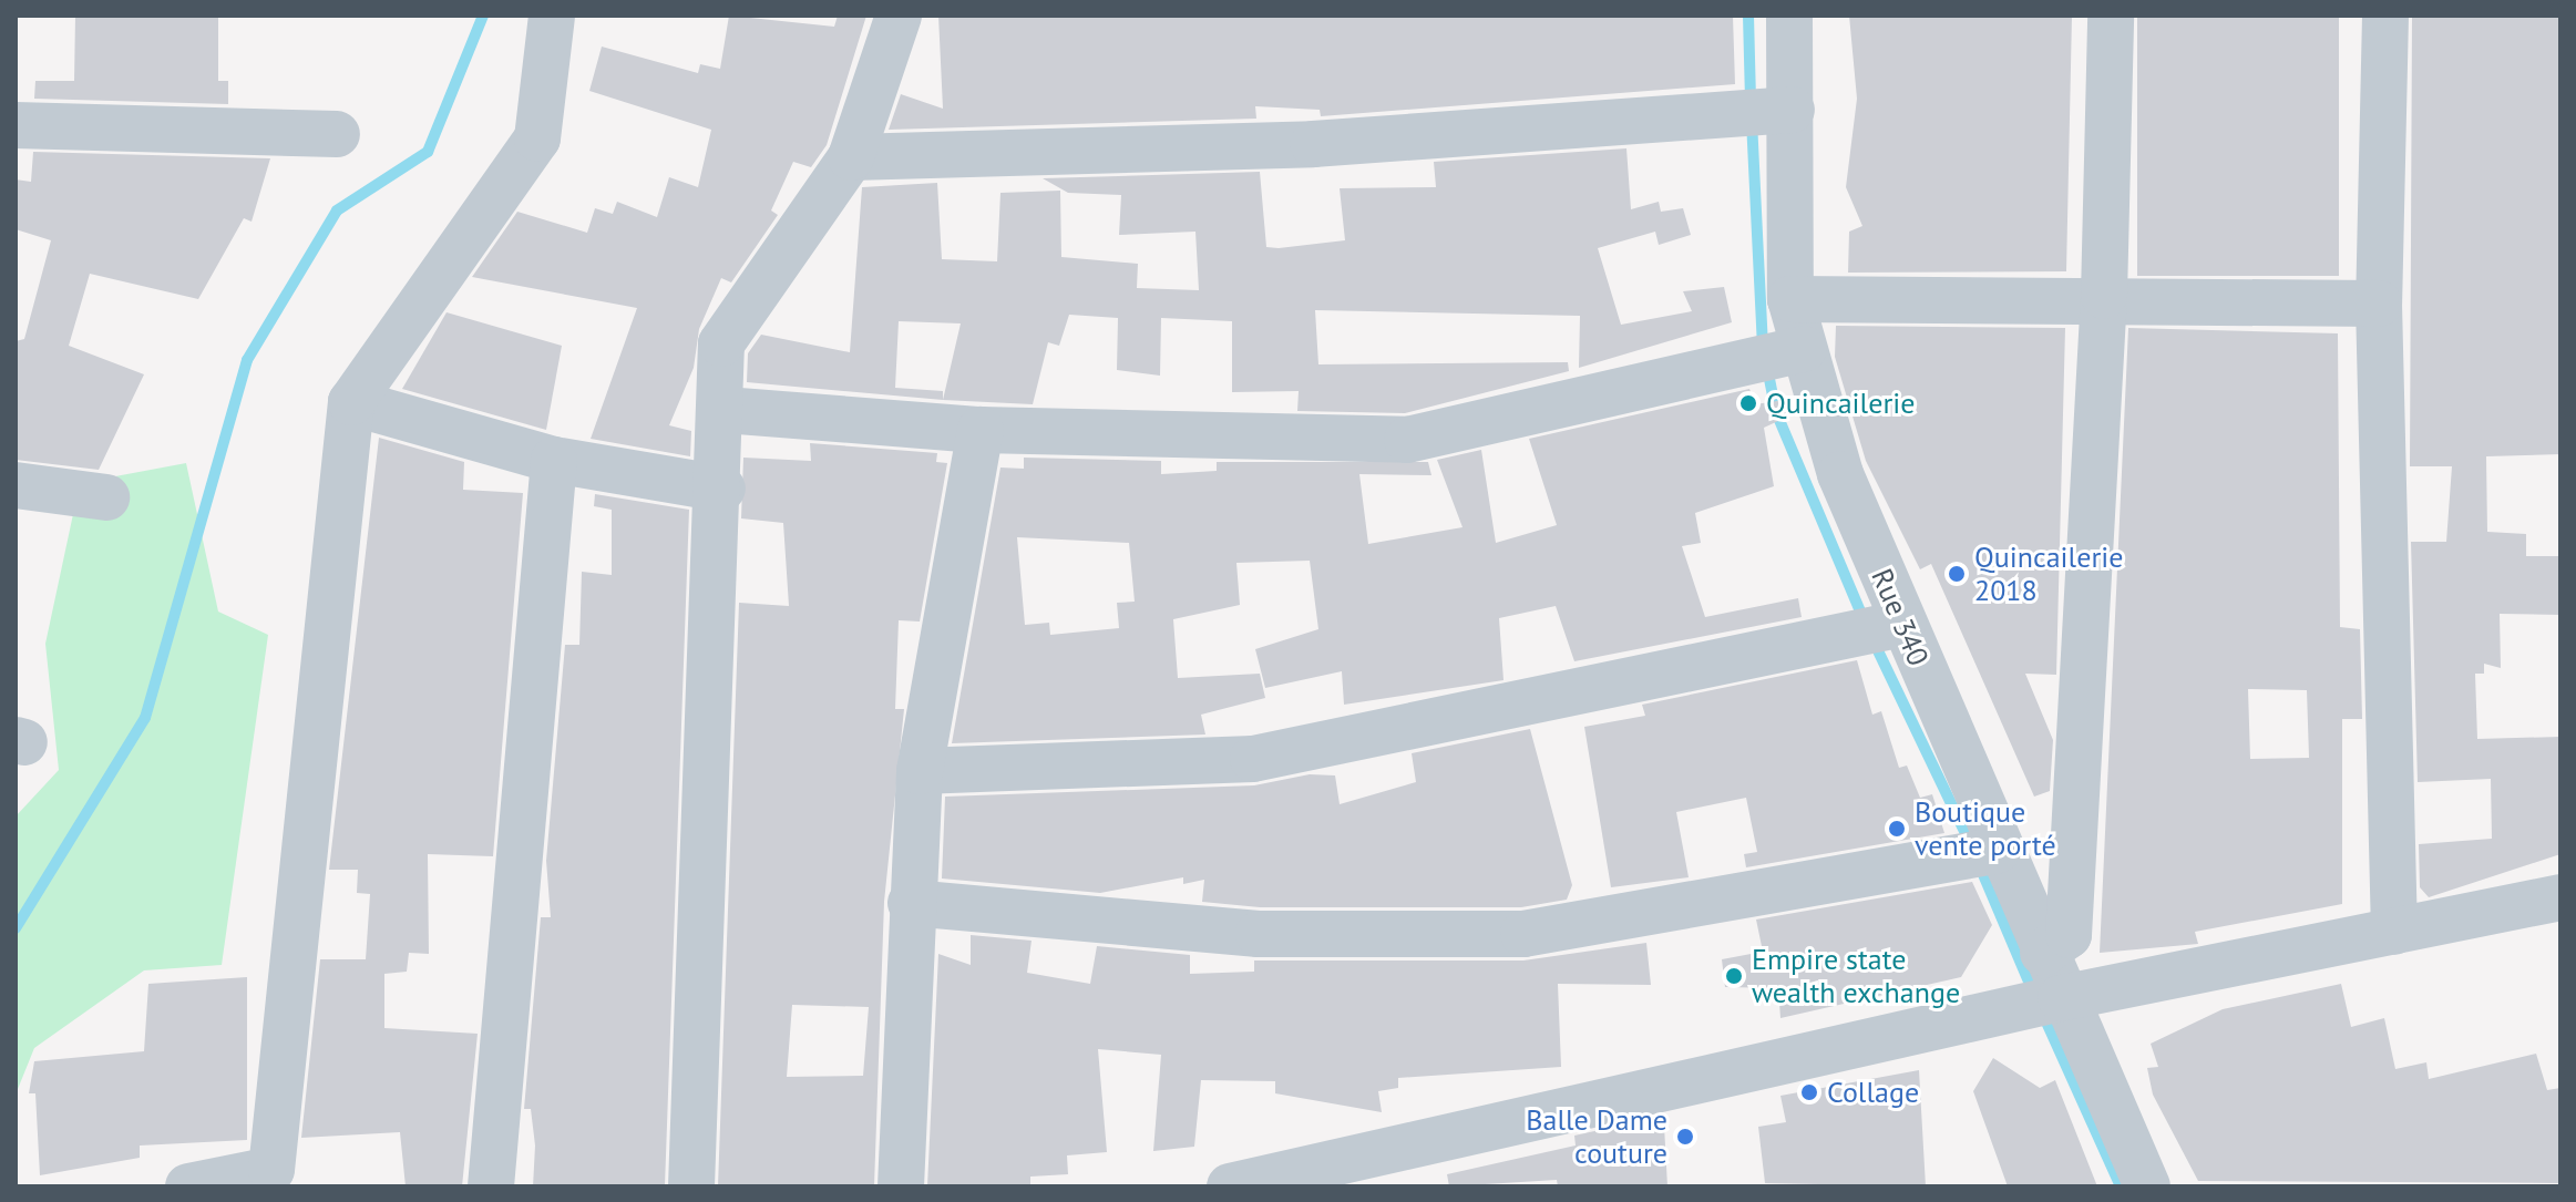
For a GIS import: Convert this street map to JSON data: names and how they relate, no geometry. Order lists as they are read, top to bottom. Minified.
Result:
{"streets":{"street":["Rue 340"]},"places":["Quincailerie","Quincailerie 2018","Boutique vente porté","Empire state wealth exchange","Collage","Balle Dame couture"]}
